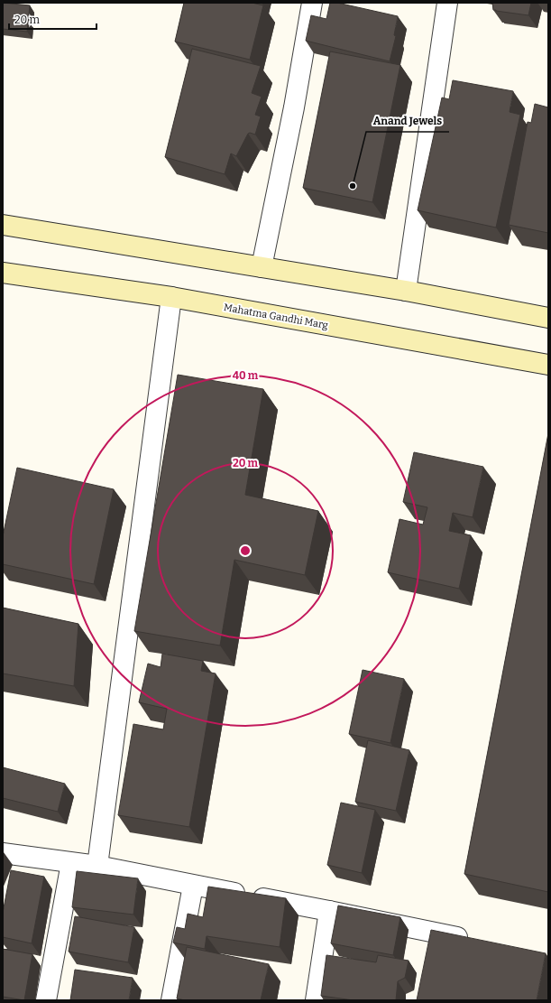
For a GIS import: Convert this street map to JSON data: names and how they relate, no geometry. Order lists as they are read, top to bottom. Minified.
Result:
{"streets":{"main road":["Mahatma Gandhi Marg"]},"places":["Anand Jewels"],"scale_bar":"20 m","rings":["40 m","20 m"]}
